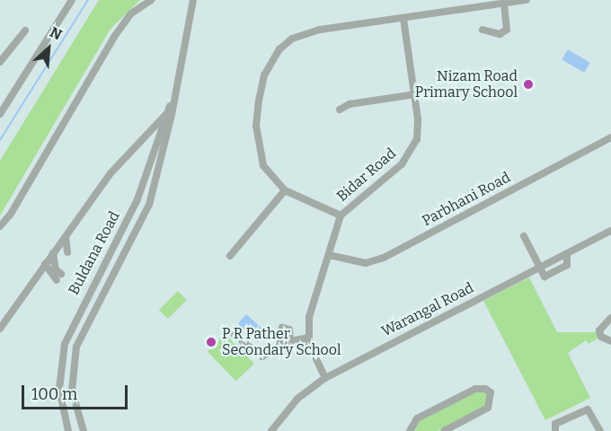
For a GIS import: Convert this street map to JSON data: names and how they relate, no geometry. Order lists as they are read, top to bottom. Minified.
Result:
{"streets":{"street":["Bidar Road","Parbhani Road","Buldana Road","Warangal Road"]},"crossings":[["Bidar Road","Parbhani Road"],["Bidar Road","Warangal Road"]],"places":["Nizam Road Primary School","P R Pather Secondary School"],"scale_bar":"100 m","north":"top right"}
